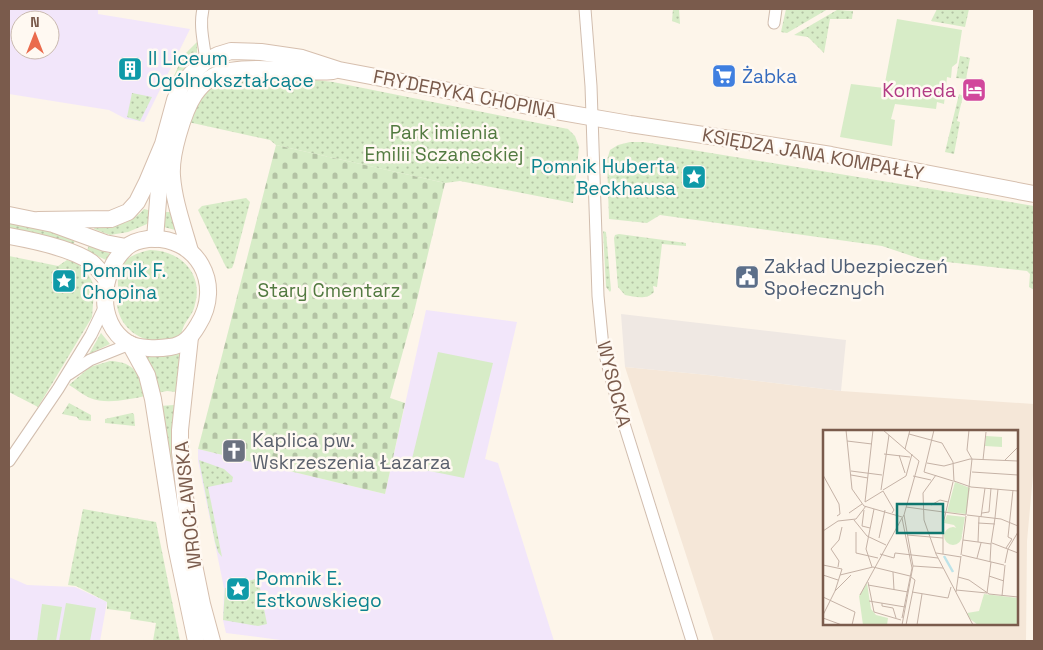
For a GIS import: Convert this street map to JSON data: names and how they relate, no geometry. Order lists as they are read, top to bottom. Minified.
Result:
{"streets":{"street":["FRYDERYKA CHOPINA","KSIĘDZA JANA KOMPAŁŁY","WYSOCKA","WROCŁAWSKA"]},"crossings":[["FRYDERYKA CHOPINA","KSIĘDZA JANA KOMPAŁŁY"],["FRYDERYKA CHOPINA","WYSOCKA"],["FRYDERYKA CHOPINA","WROCŁAWSKA"],["KSIĘDZA JANA KOMPAŁŁY","WYSOCKA"]],"parks":["Park imienia Emilii Sczaneckiej","Stary Cmentarz"],"places":{"building":["II Liceum Ogólnokształcące"],"supermarket":["Żabka"],"hotel":["Komeda"],"place":["Pomnik Huberta Beckhausa","Pomnik F. Chopina","Pomnik E. Estkowskiego"],"public building":["Zakład Ubezpieczeń Społecznych"],"church":["Kaplica pw. Wskrzeszenia Łazarza"]},"north":"top"}
